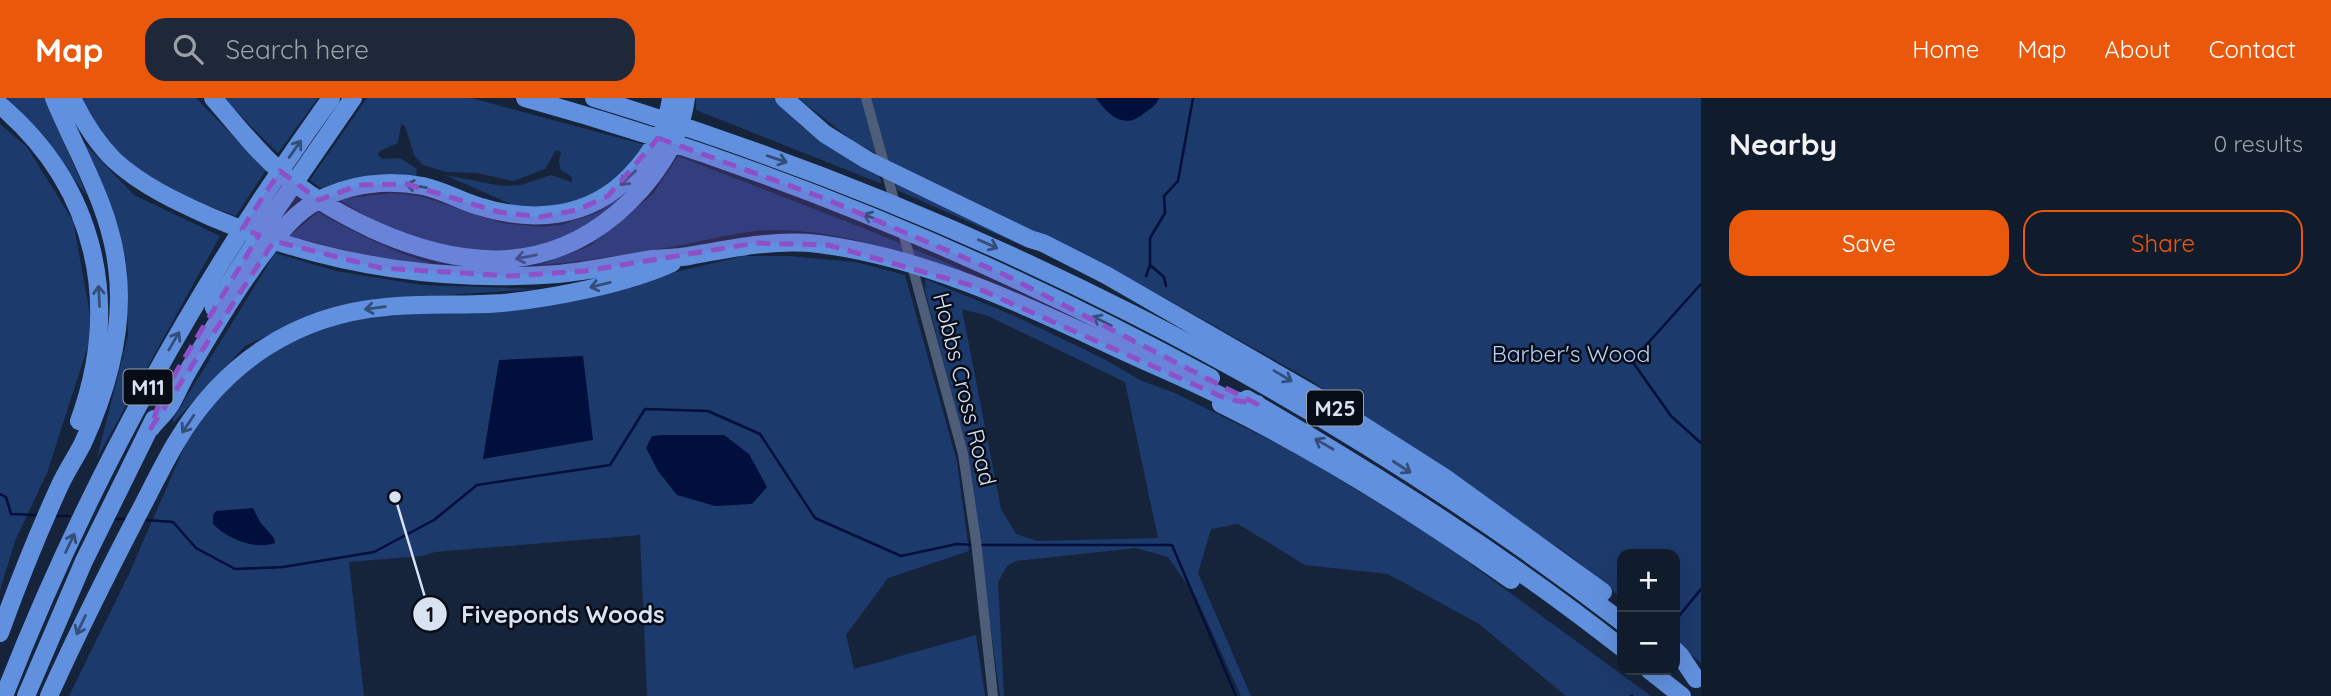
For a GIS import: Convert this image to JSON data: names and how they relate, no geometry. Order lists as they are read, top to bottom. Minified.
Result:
{"streets":{"highway":["M11","M25"],"street":["Hobbs Cross Road"]},"parks":["Barber's Wood"],"places":["Fiveponds Woods"],"page":{"header":"Map","search":"Search here","nav":["Home","Map","About","Contact"],"heading":["Nearby","0 results"],"buttons":["Save","Share"],"map_buttons":["+","−"]}}
